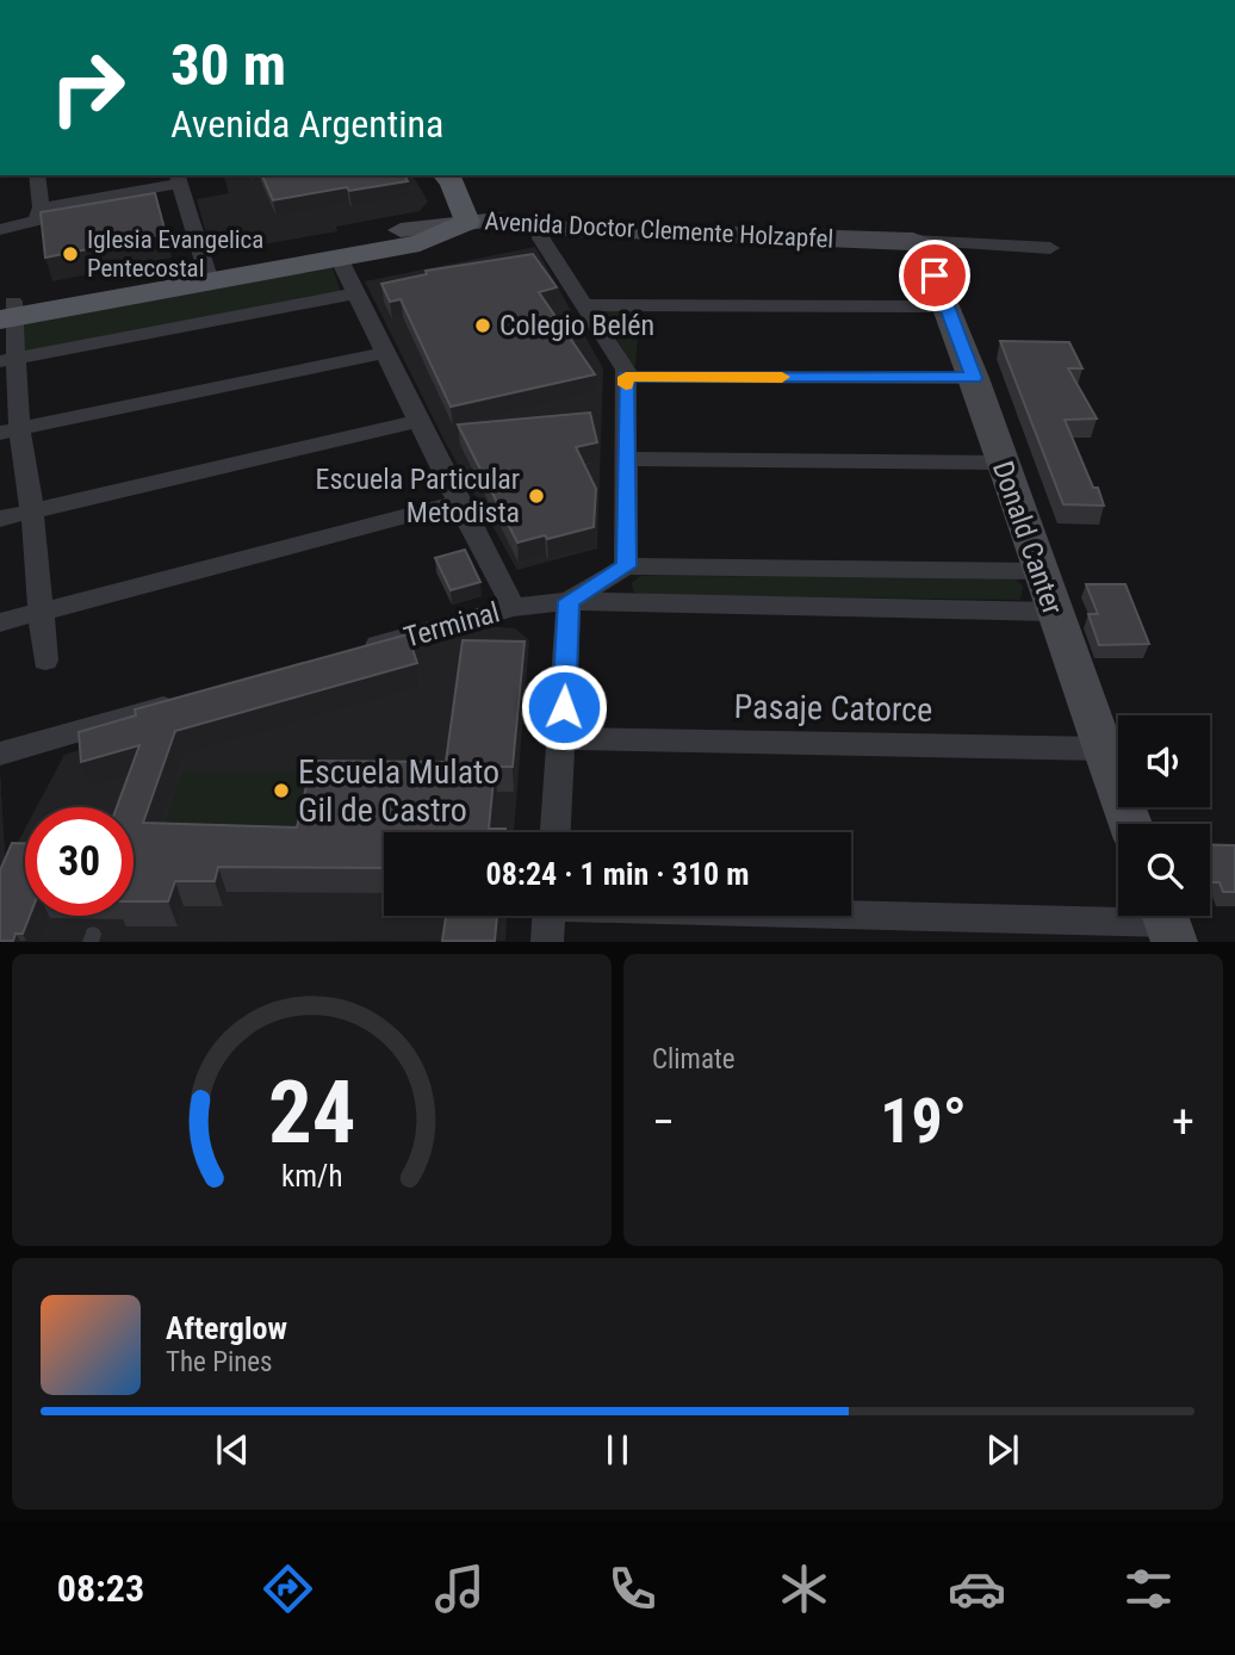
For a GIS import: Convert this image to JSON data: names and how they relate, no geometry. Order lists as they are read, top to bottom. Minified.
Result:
{"streets":{"main road":["Avenida Doctor Clemente Holzapfel"],"street":["Donald Canter","Terminal","Pasaje Catorce"]},"crossings":[["Avenida Doctor Clemente Holzapfel","Donald Canter"],["Donald Canter","Terminal"],["Donald Canter","Pasaje Catorce"]],"places":["Iglesia Evangelica Pentecostal","Colegio Belén","Escuela Particular Metodista","Escuela Mulato Gil de Castro"],"page":{"turn":["30 m","Avenida Argentina"],"limit":"30","trip":"08:24 · 1 min · 310 m","tile":"Climate","heat":["−","19°","+"],"song":["Afterglow","The Pines"],"tabs":"08:23","gauge":["24","km/h"]}}
